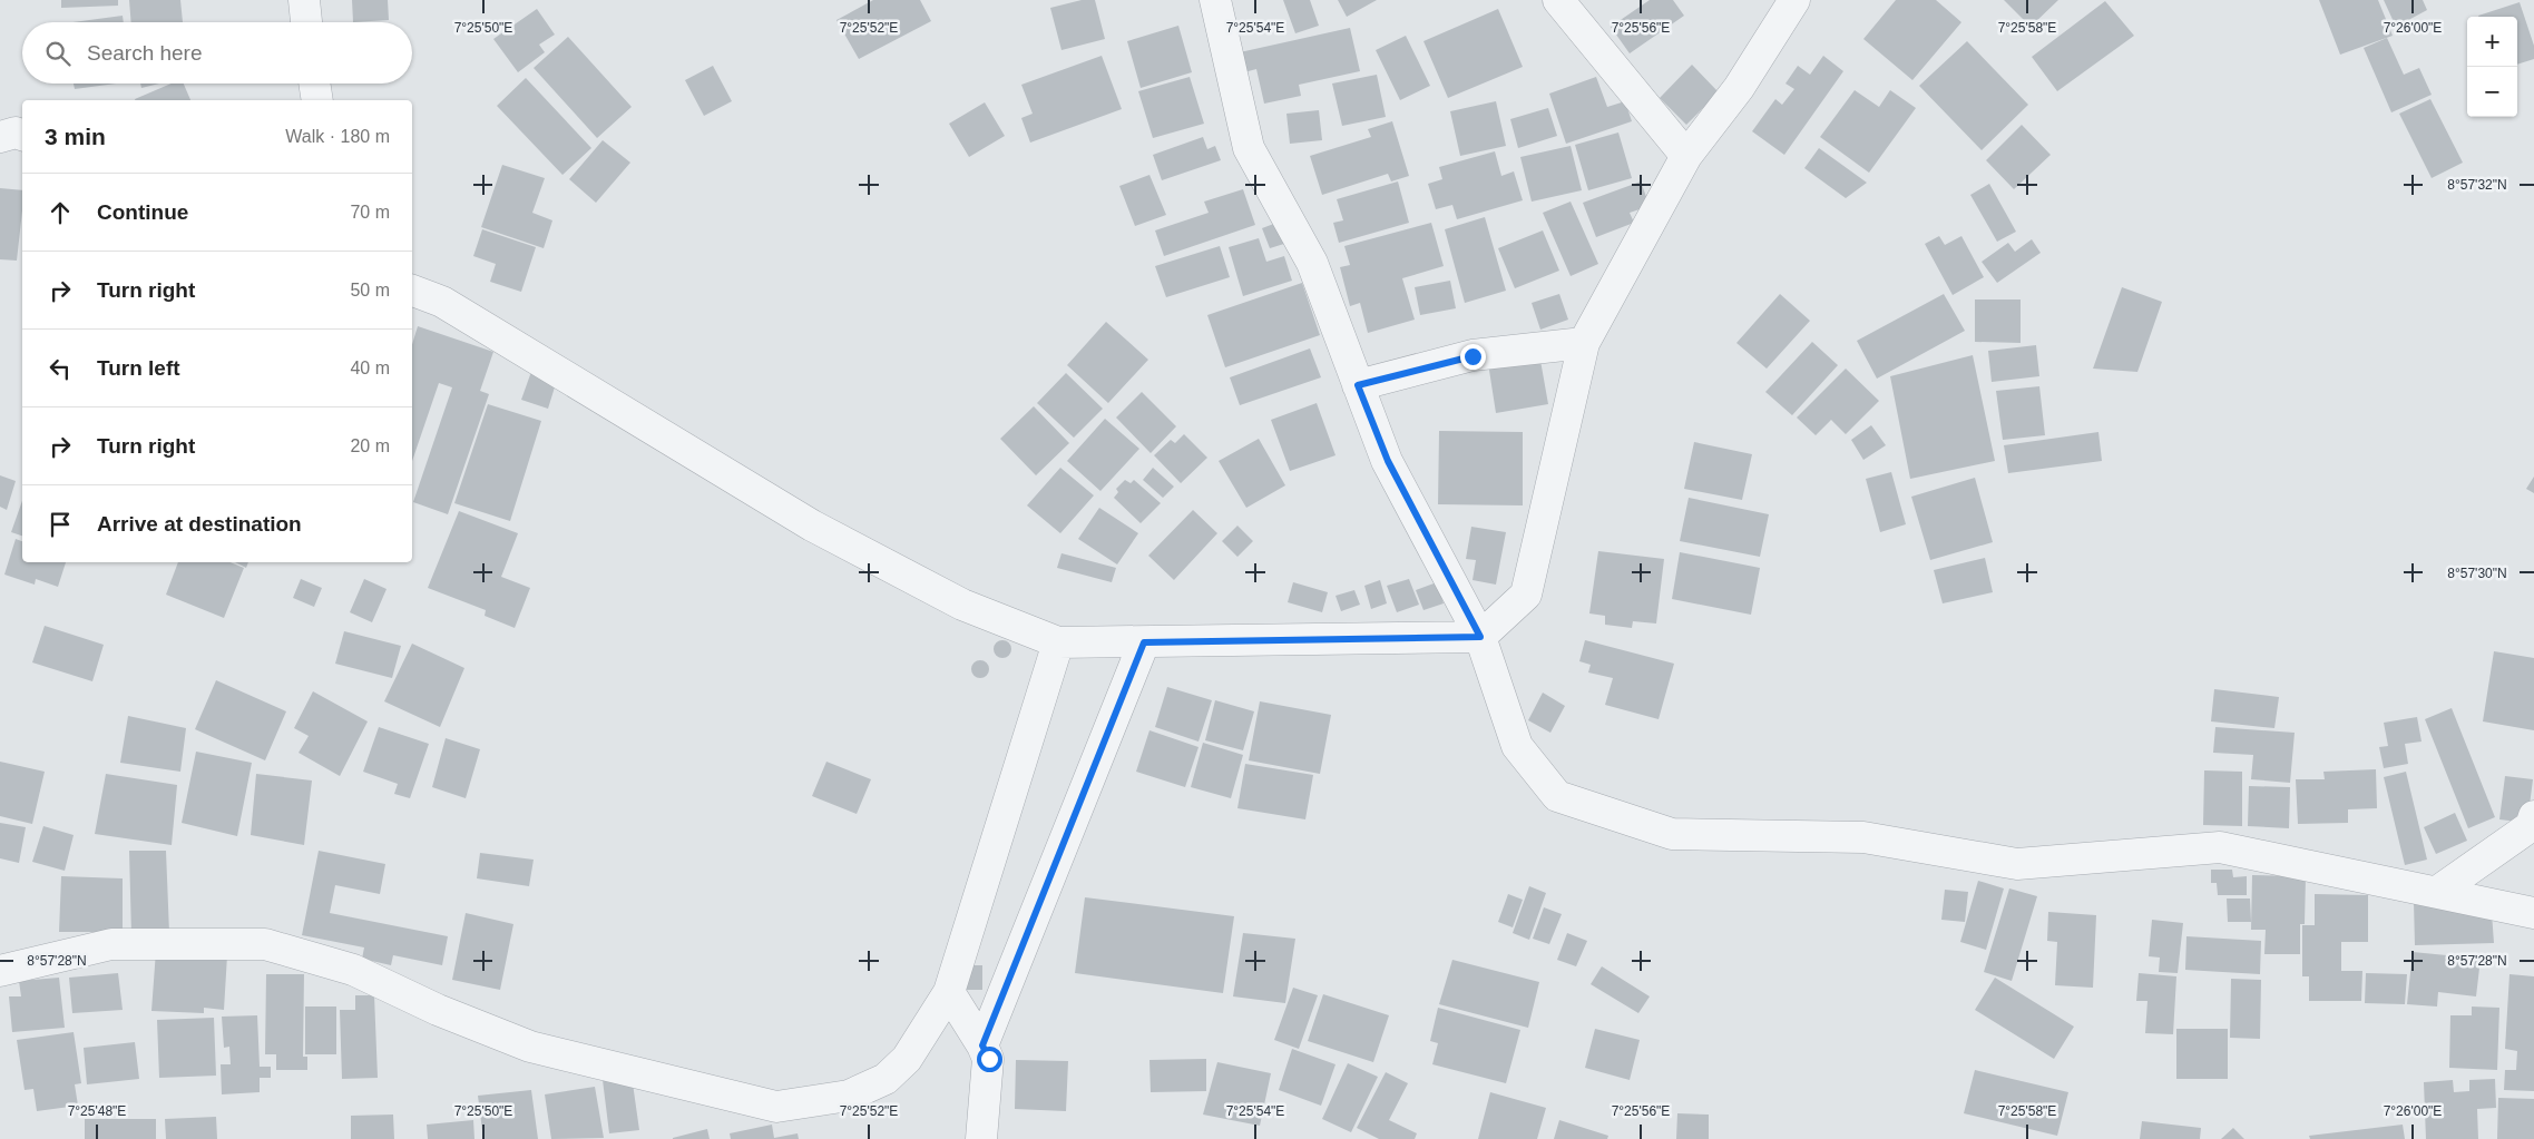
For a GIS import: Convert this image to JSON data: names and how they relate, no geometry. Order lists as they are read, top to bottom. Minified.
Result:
{"page":{"map_buttons":["+","−"],"search":"Search here","heading":["3 min","Walk · 180 m"],"list":[["Continue","70 m"],["Turn right","50 m"],["Turn left","40 m"],["Turn right","20 m"],"Arrive at destination"]},"coordinates":["7°25'50\"E","7°25'52\"E","7°25'54\"E","7°25'56\"E","7°25'58\"E","7°26'00\"E","8°57'32\"N","8°57'30\"N","8°57'28\"N","7°25'48\"E"]}
